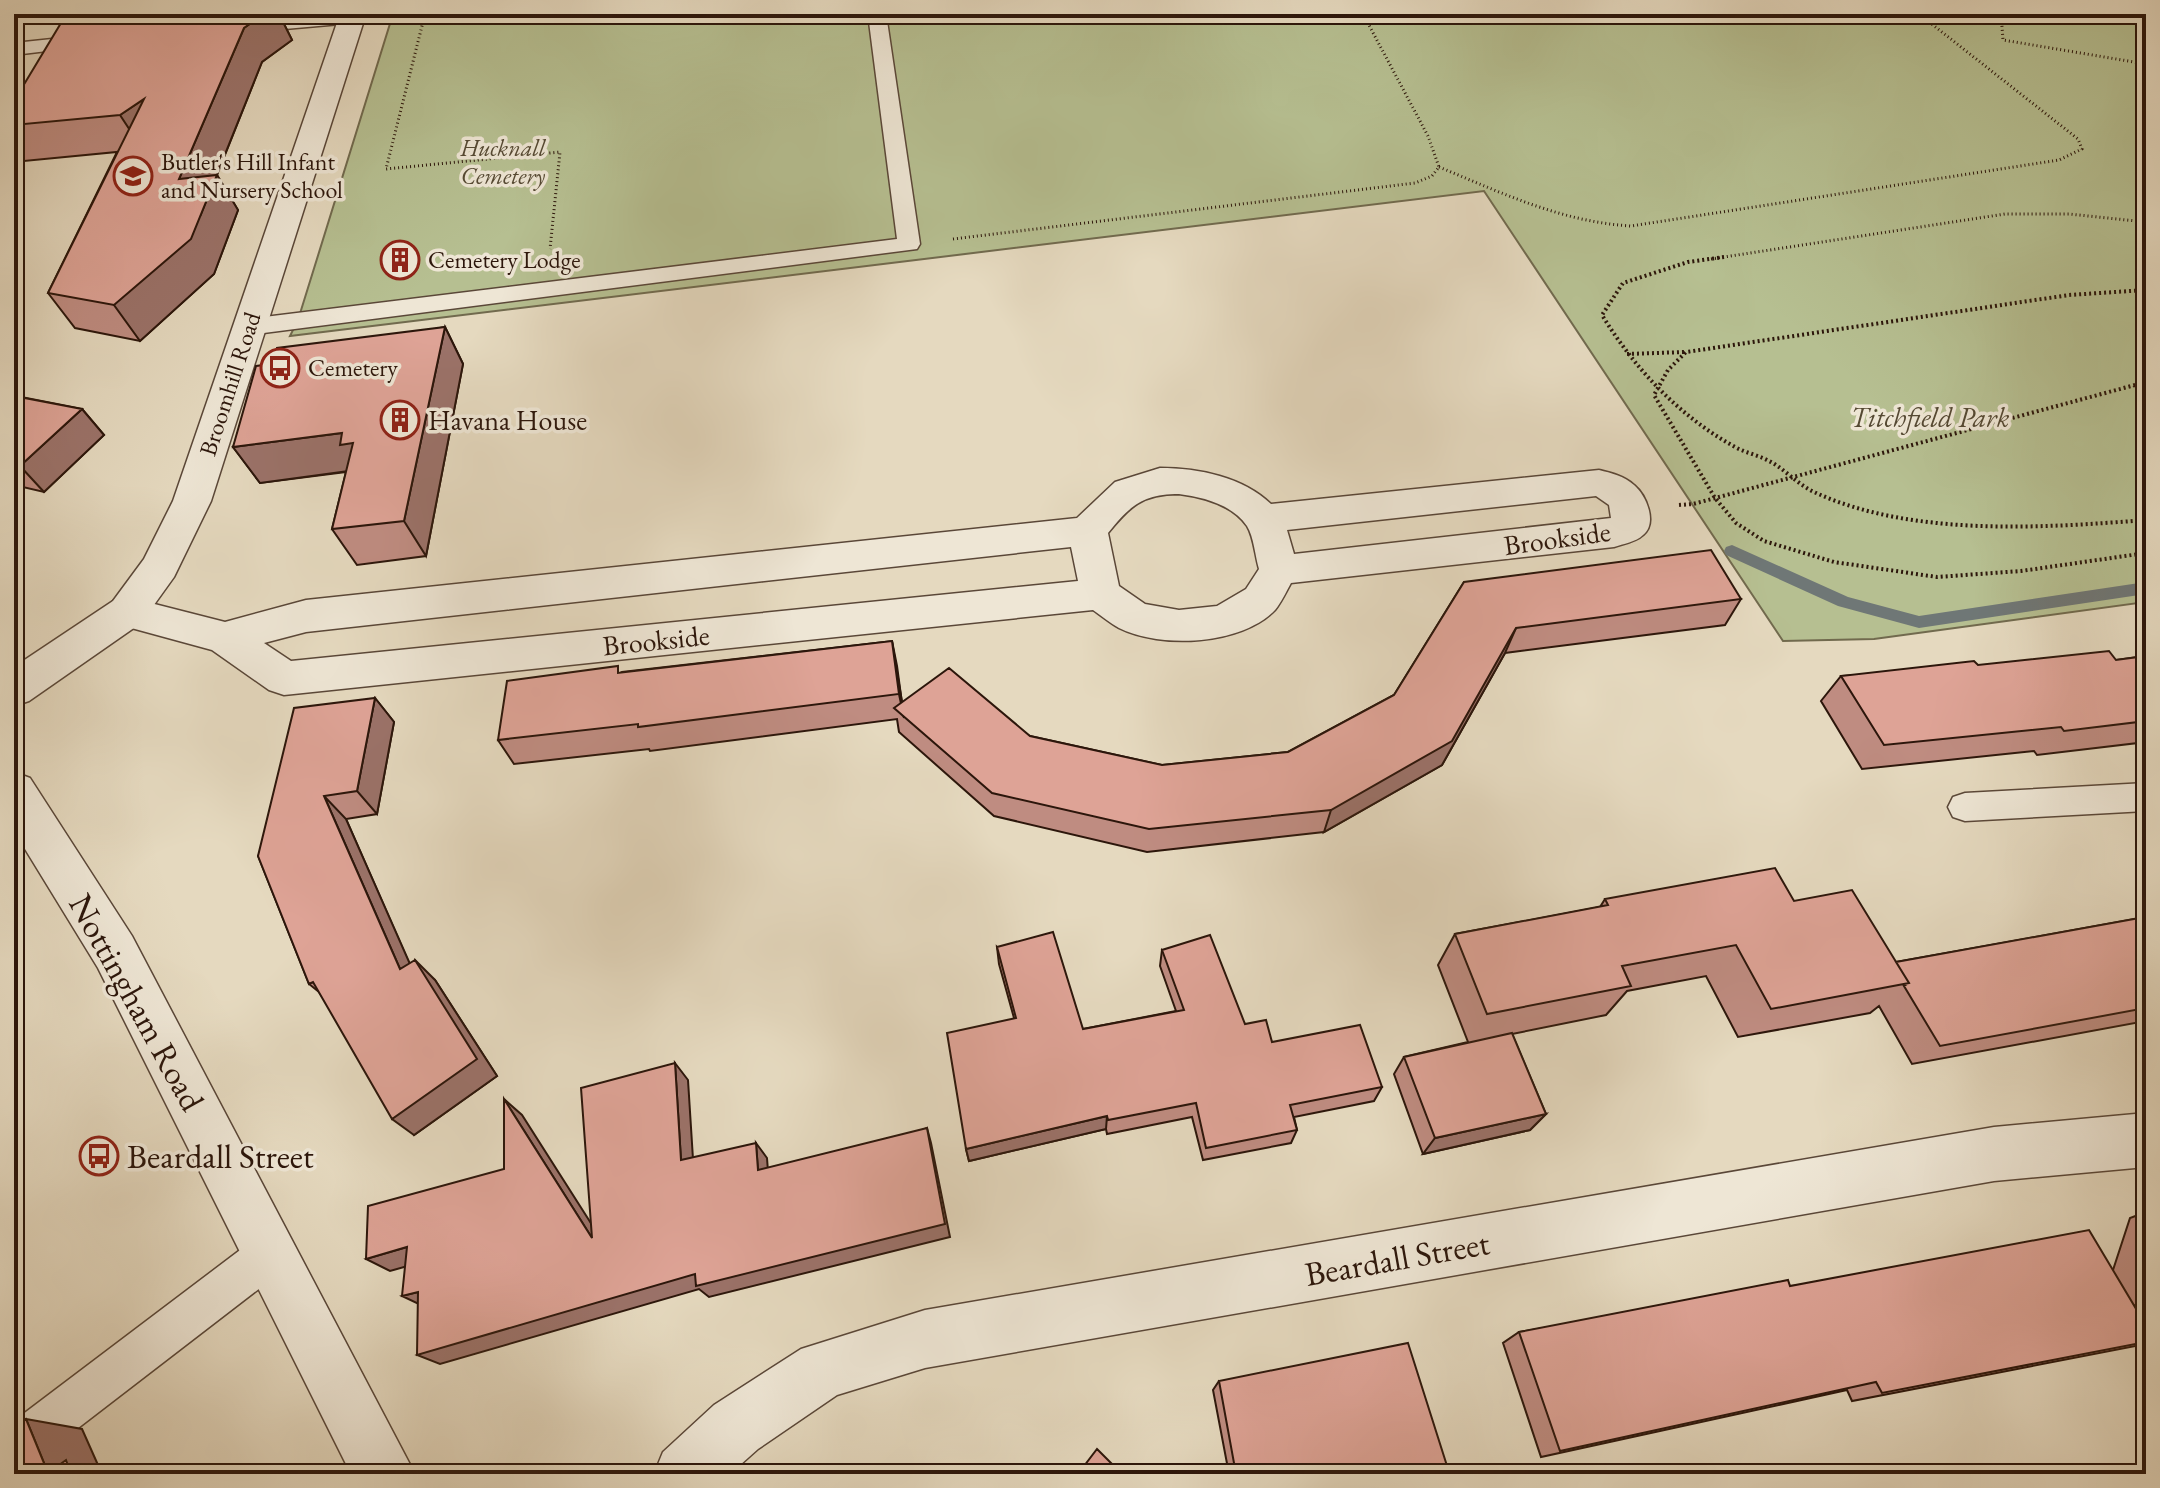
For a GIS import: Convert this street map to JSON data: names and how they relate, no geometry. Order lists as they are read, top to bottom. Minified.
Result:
{"streets":{"street":["Broomhill Road","Brookside","Nottingham Road","Beardall Street"]},"crossings":[["Broomhill Road","Brookside"]],"parks":["Hucknall Cemetery","Titchfield Park"],"places":{"school or university":["Butler's Hill Infant and Nursery School"],"building":["Cemetery Lodge","Havana House"],"bus stop":["Cemetery","Beardall Street"]}}
